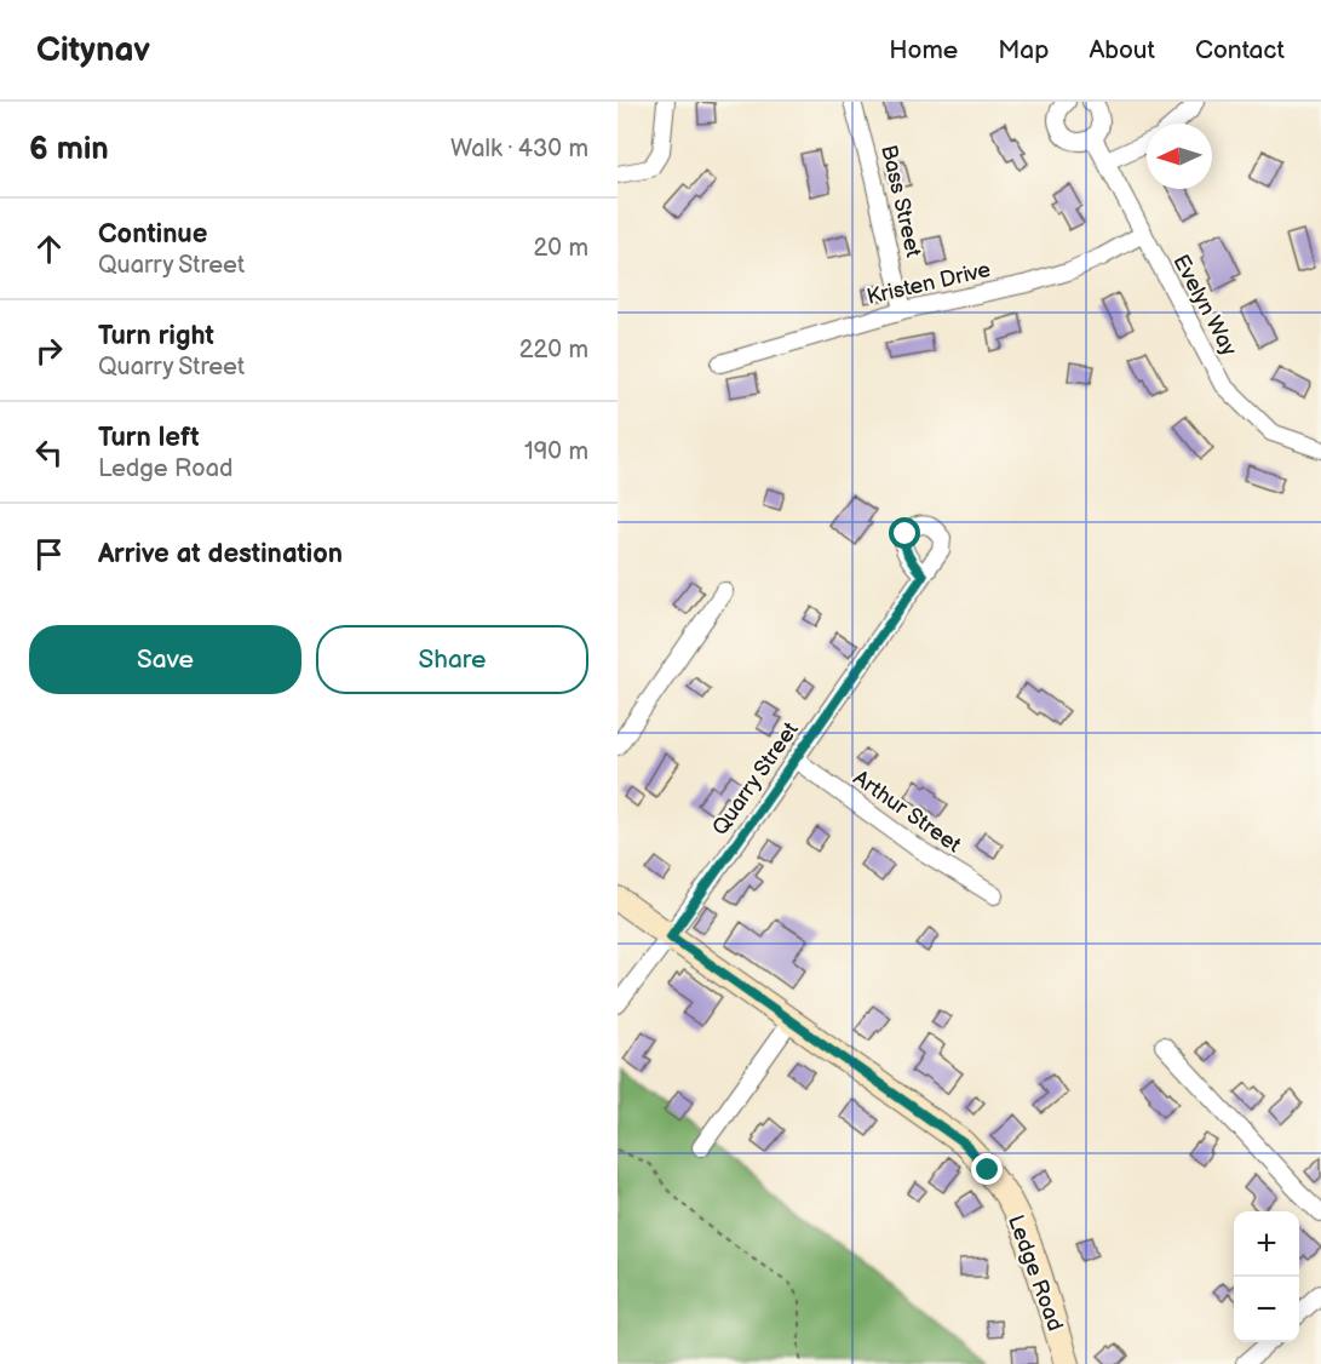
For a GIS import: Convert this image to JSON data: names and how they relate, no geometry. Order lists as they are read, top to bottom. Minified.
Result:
{"streets":{"street":["Bass Street","Kristen Drive","Evelyn Way","Quarry Street","Arthur Street","Ledge Road"]},"crossings":[["Bass Street","Kristen Drive"],["Kristen Drive","Evelyn Way"],["Quarry Street","Arthur Street"],["Quarry Street","Ledge Road"]],"north":"left","page":{"header":"Citynav","nav":["Home","Map","About","Contact"],"heading":["6 min","Walk · 430 m"],"list":[["Continue","Quarry Street","20 m"],["Turn right","Quarry Street","220 m"],["Turn left","Ledge Road","190 m"],"Arrive at destination"],"buttons":["Save","Share"],"map_buttons":["+","−"]}}
